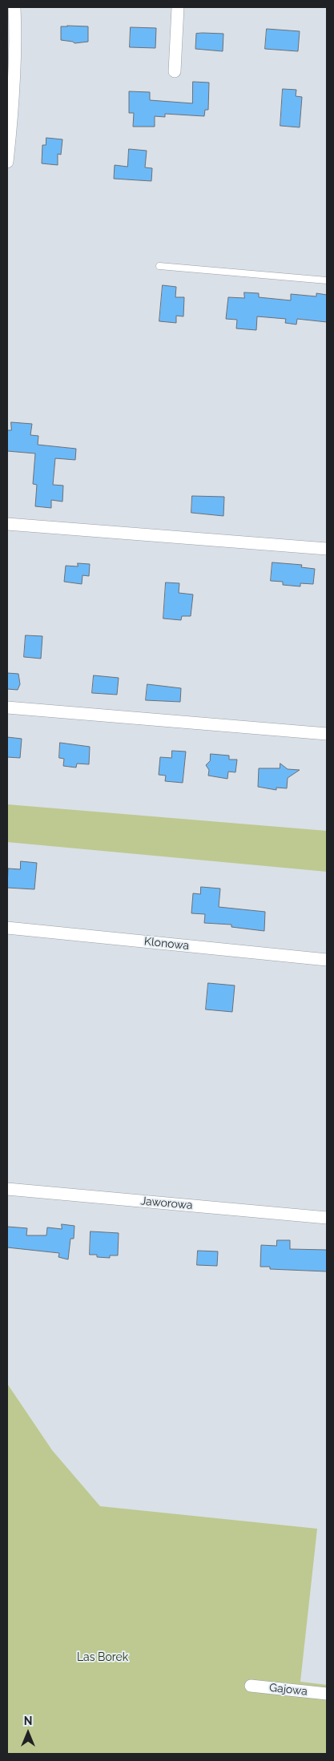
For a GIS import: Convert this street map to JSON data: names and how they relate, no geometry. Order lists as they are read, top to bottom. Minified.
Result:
{"streets":{"street":["Klonowa","Jaworowa","Gajowa"]},"parks":["Las Borek"],"north":"top"}
